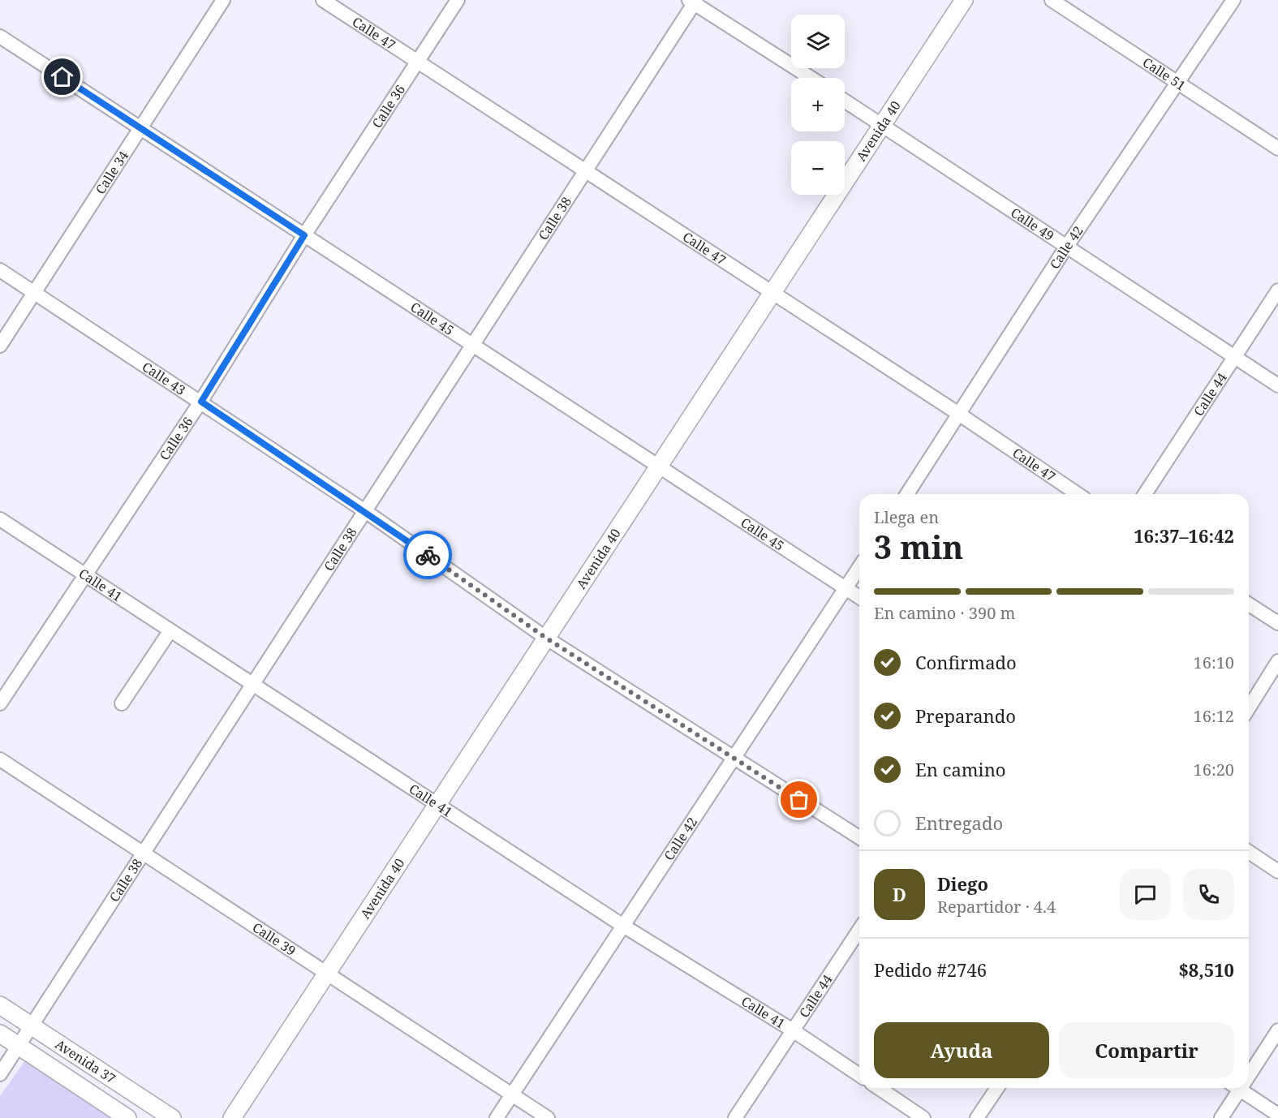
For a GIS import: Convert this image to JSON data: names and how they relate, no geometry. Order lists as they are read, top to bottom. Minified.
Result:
{"streets":{"main road":["Avenida 40","Avenida 37"],"street":["Calle 47","Calle 51","Calle 36","Calle 34","Calle 38","Calle 49","Calle 42","Calle 45","Calle 43","Calle 44","Calle 41","Calle 39"]},"crossings":[["Calle 47","Calle 36"],["Calle 47","Avenida 40"],["Calle 47","Calle 38"],["Calle 47","Calle 42"],["Calle 51","Calle 42"],["Calle 36","Calle 45"],["Calle 36","Calle 43"],["Calle 36","Calle 41"],["Avenida 40","Calle 49"],["Avenida 40","Calle 45"],["Avenida 40","Calle 43"],["Avenida 40","Calle 41"],["Avenida 40","Calle 39"],["Calle 34","Calle 45"],["Calle 34","Calle 43"],["Calle 38","Calle 45"],["Calle 38","Calle 43"],["Calle 38","Calle 41"],["Calle 38","Calle 39"],["Calle 38","Avenida 37"],["Calle 49","Calle 42"],["Calle 49","Calle 44"],["Calle 42","Calle 45"],["Calle 42","Calle 43"],["Calle 42","Calle 41"],["Calle 42","Calle 39"],["Calle 44","Calle 41"]],"page":{"map_buttons":["+","−"],"heading":["3 min","Llega en","16:37–16:42"],"panel":["Diego","Repartidor · 4.4","Pedido #2746","$8,510"],"bar":"En camino · 390 m","list":[["Confirmado","16:10"],["Preparando","16:12"],["En camino","16:20"],"Entregado"],"round":"D","buttons":["Ayuda","Compartir"]}}
